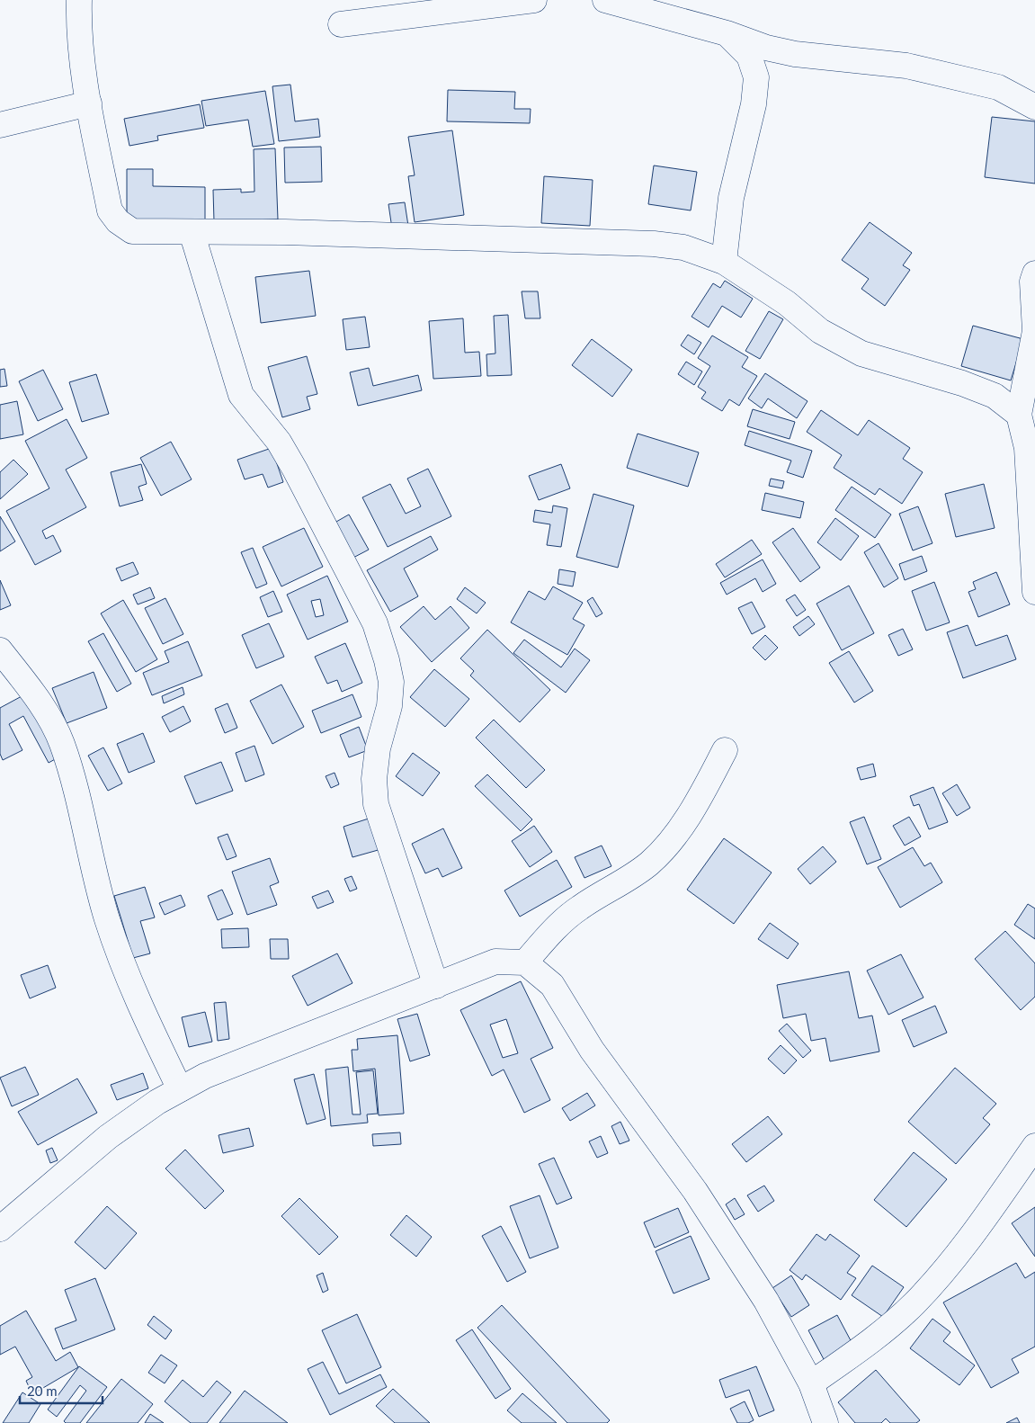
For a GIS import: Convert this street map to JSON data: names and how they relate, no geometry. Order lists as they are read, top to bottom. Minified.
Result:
{"scale_bar":"20 m"}
